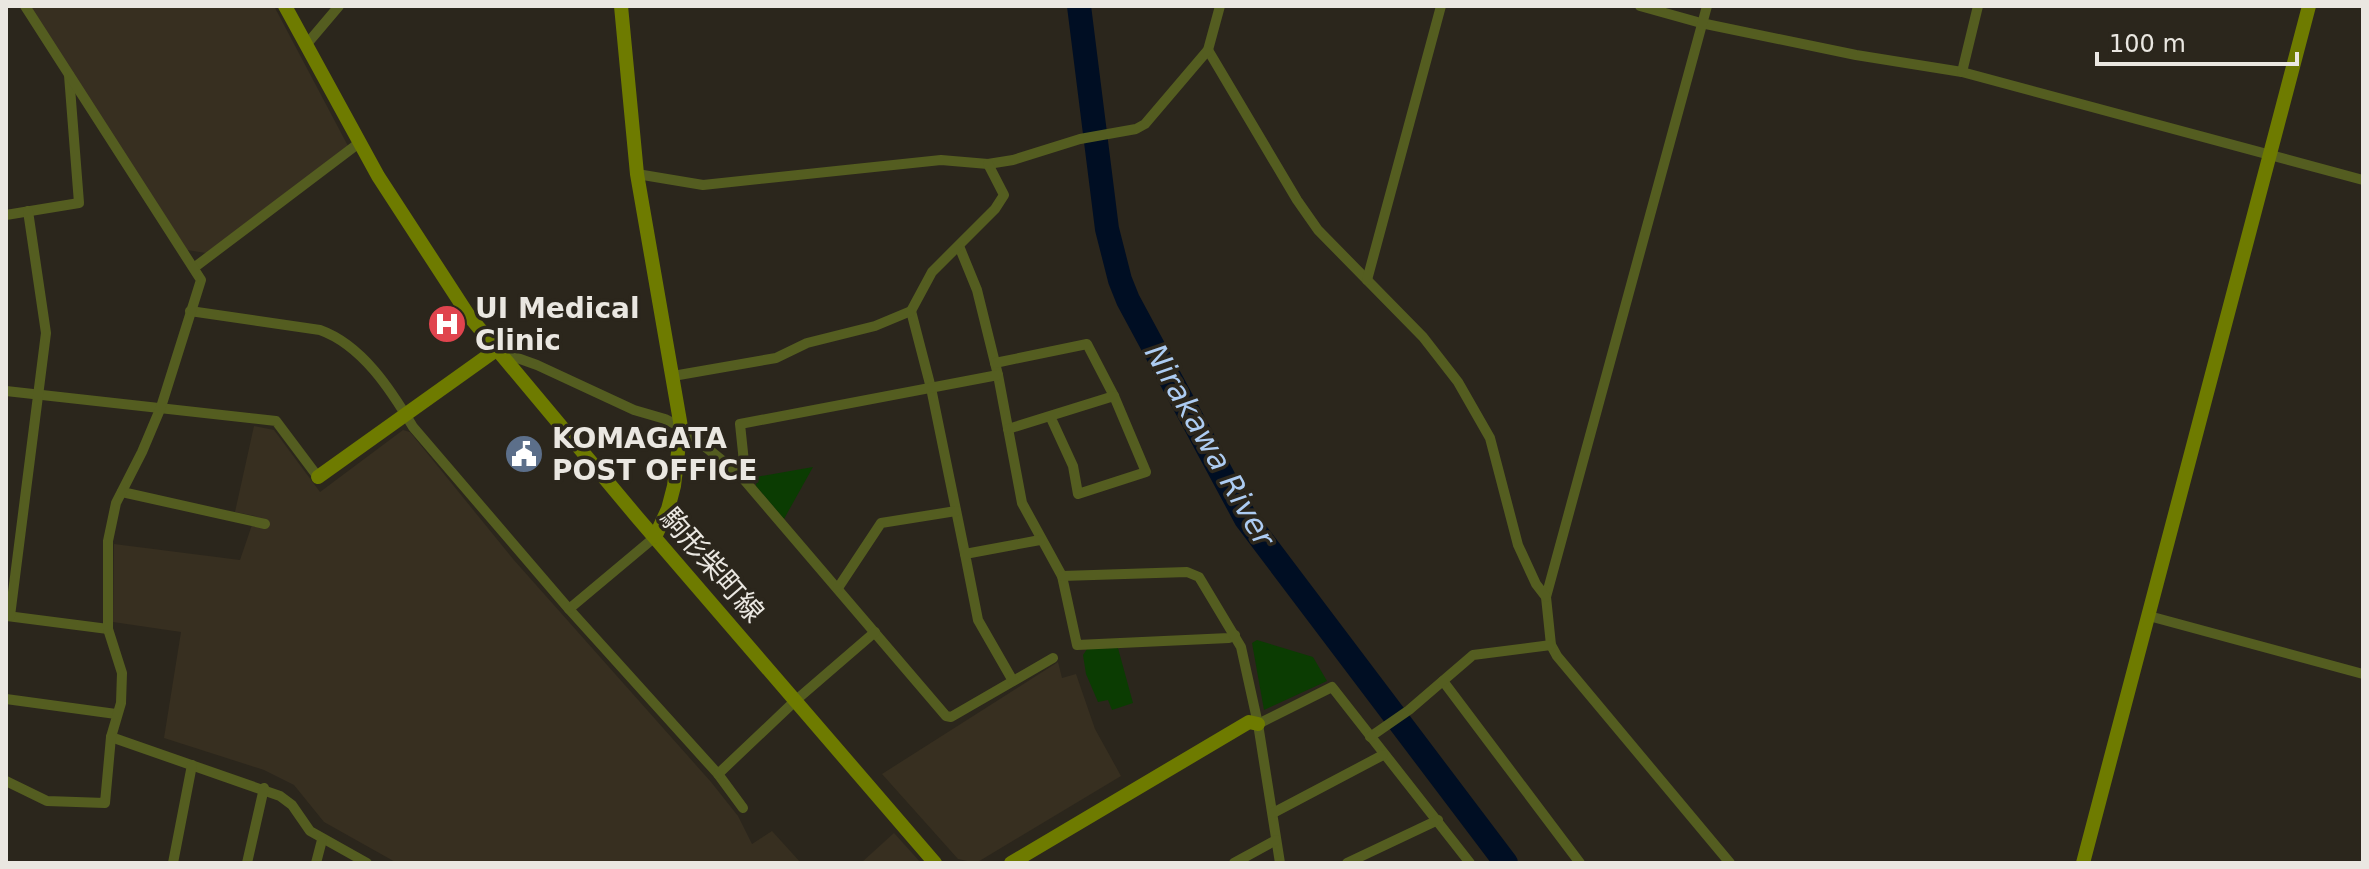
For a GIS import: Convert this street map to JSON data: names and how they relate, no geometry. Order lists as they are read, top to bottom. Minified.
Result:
{"streets":{"street":["駒形柴町線"]},"water":["Nirakawa River"],"places":{"hospital":["UI Medical Clinic"],"public building":["KOMAGATA POST OFFICE"]},"scale_bar":"100 m"}
